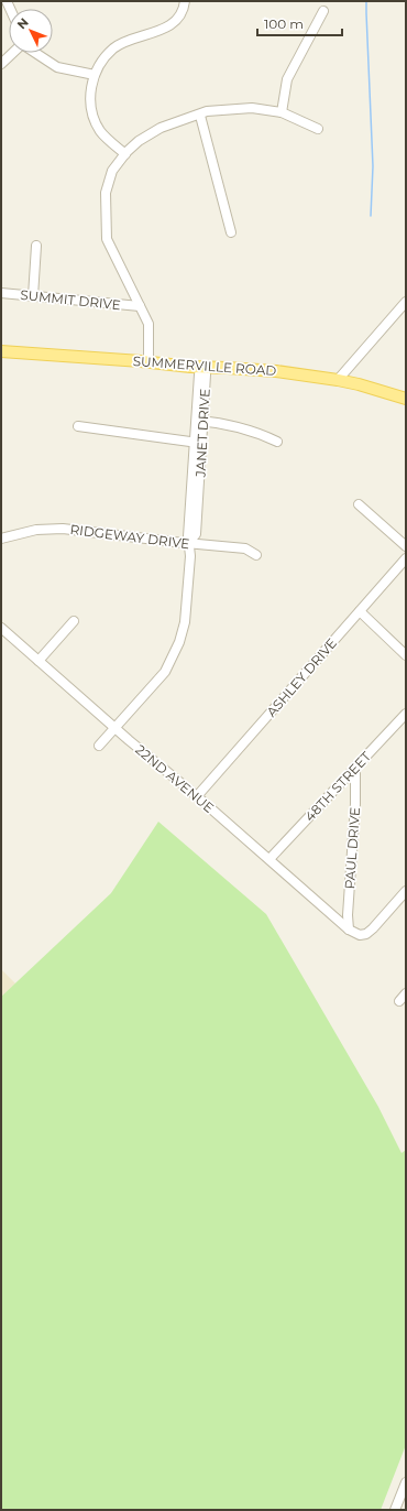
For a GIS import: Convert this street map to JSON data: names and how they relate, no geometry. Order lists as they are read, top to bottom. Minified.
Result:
{"streets":{"main road":["SUMMERVILLE ROAD"],"street":["SUMMIT DRIVE","JANET DRIVE","RIDGEWAY DRIVE","ASHLEY DRIVE","22ND AVENUE","48TH STREET","PAUL DRIVE"]},"crossings":[["SUMMERVILLE ROAD","JANET DRIVE"],["JANET DRIVE","RIDGEWAY DRIVE"],["JANET DRIVE","22ND AVENUE"],["ASHLEY DRIVE","22ND AVENUE"],["22ND AVENUE","48TH STREET"],["22ND AVENUE","PAUL DRIVE"],["48TH STREET","PAUL DRIVE"]],"scale_bar":"100 m","north":"top left"}
